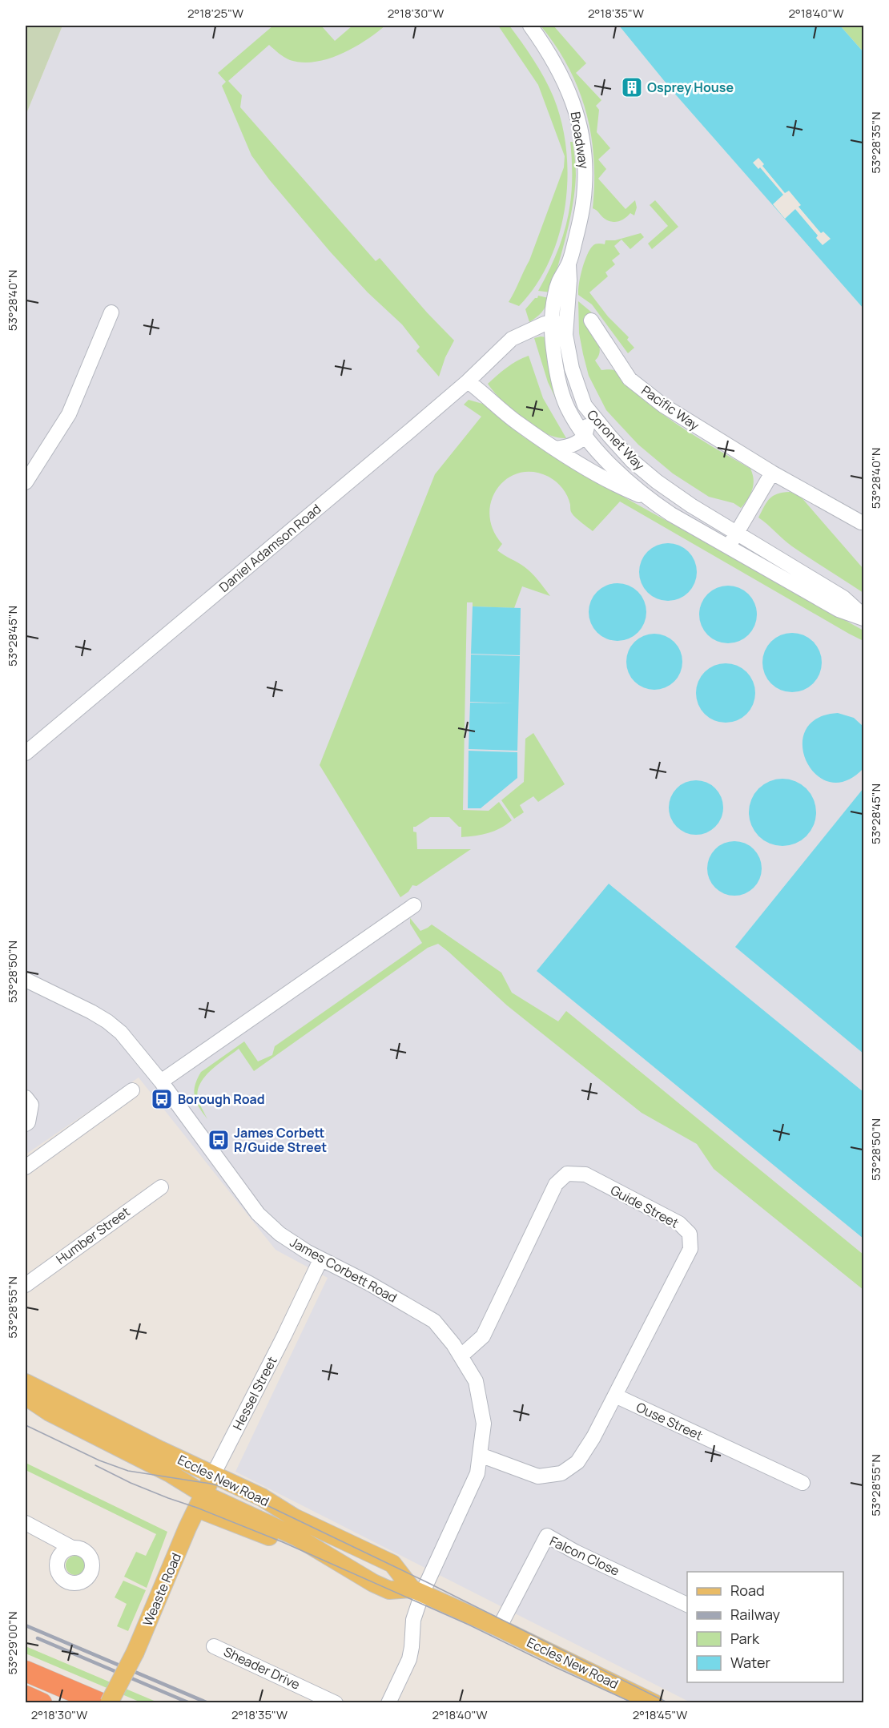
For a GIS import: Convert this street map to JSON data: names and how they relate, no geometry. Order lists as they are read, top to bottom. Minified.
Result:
{"streets":{"main road":["Eccles New Road","Weaste Road"],"street":["Broadway","Pacific Way","Coronet Way","Daniel Adamson Road","Guide Street","Humber Street","James Corbett Road","Hessel Street","Ouse Street","Falcon Close","Sheader Drive"]},"crossings":[["Broadway","Coronet Way"],["Coronet Way","Daniel Adamson Road"],["Guide Street","James Corbett Road"],["Guide Street","Ouse Street"],["James Corbett Road","Hessel Street"],["James Corbett Road","Eccles New Road"],["Hessel Street","Eccles New Road"],["Hessel Street","Weaste Road"],["Eccles New Road","Falcon Close"],["Eccles New Road","Weaste Road"]],"places":{"building":["Osprey House"],"bus stop":["Borough Road","James Corbett R/Guide Street"]},"legend":["Road","Railway","Park","Water"],"coordinates":["2°18'25\"W","2°18'30\"W","2°18'35\"W","2°18'40\"W","53°28'35\"N","53°28'40\"N","53°28'45\"N","53°28'50\"N","53°28'55\"N","53°29'00\"N","2°18'45\"W"]}
